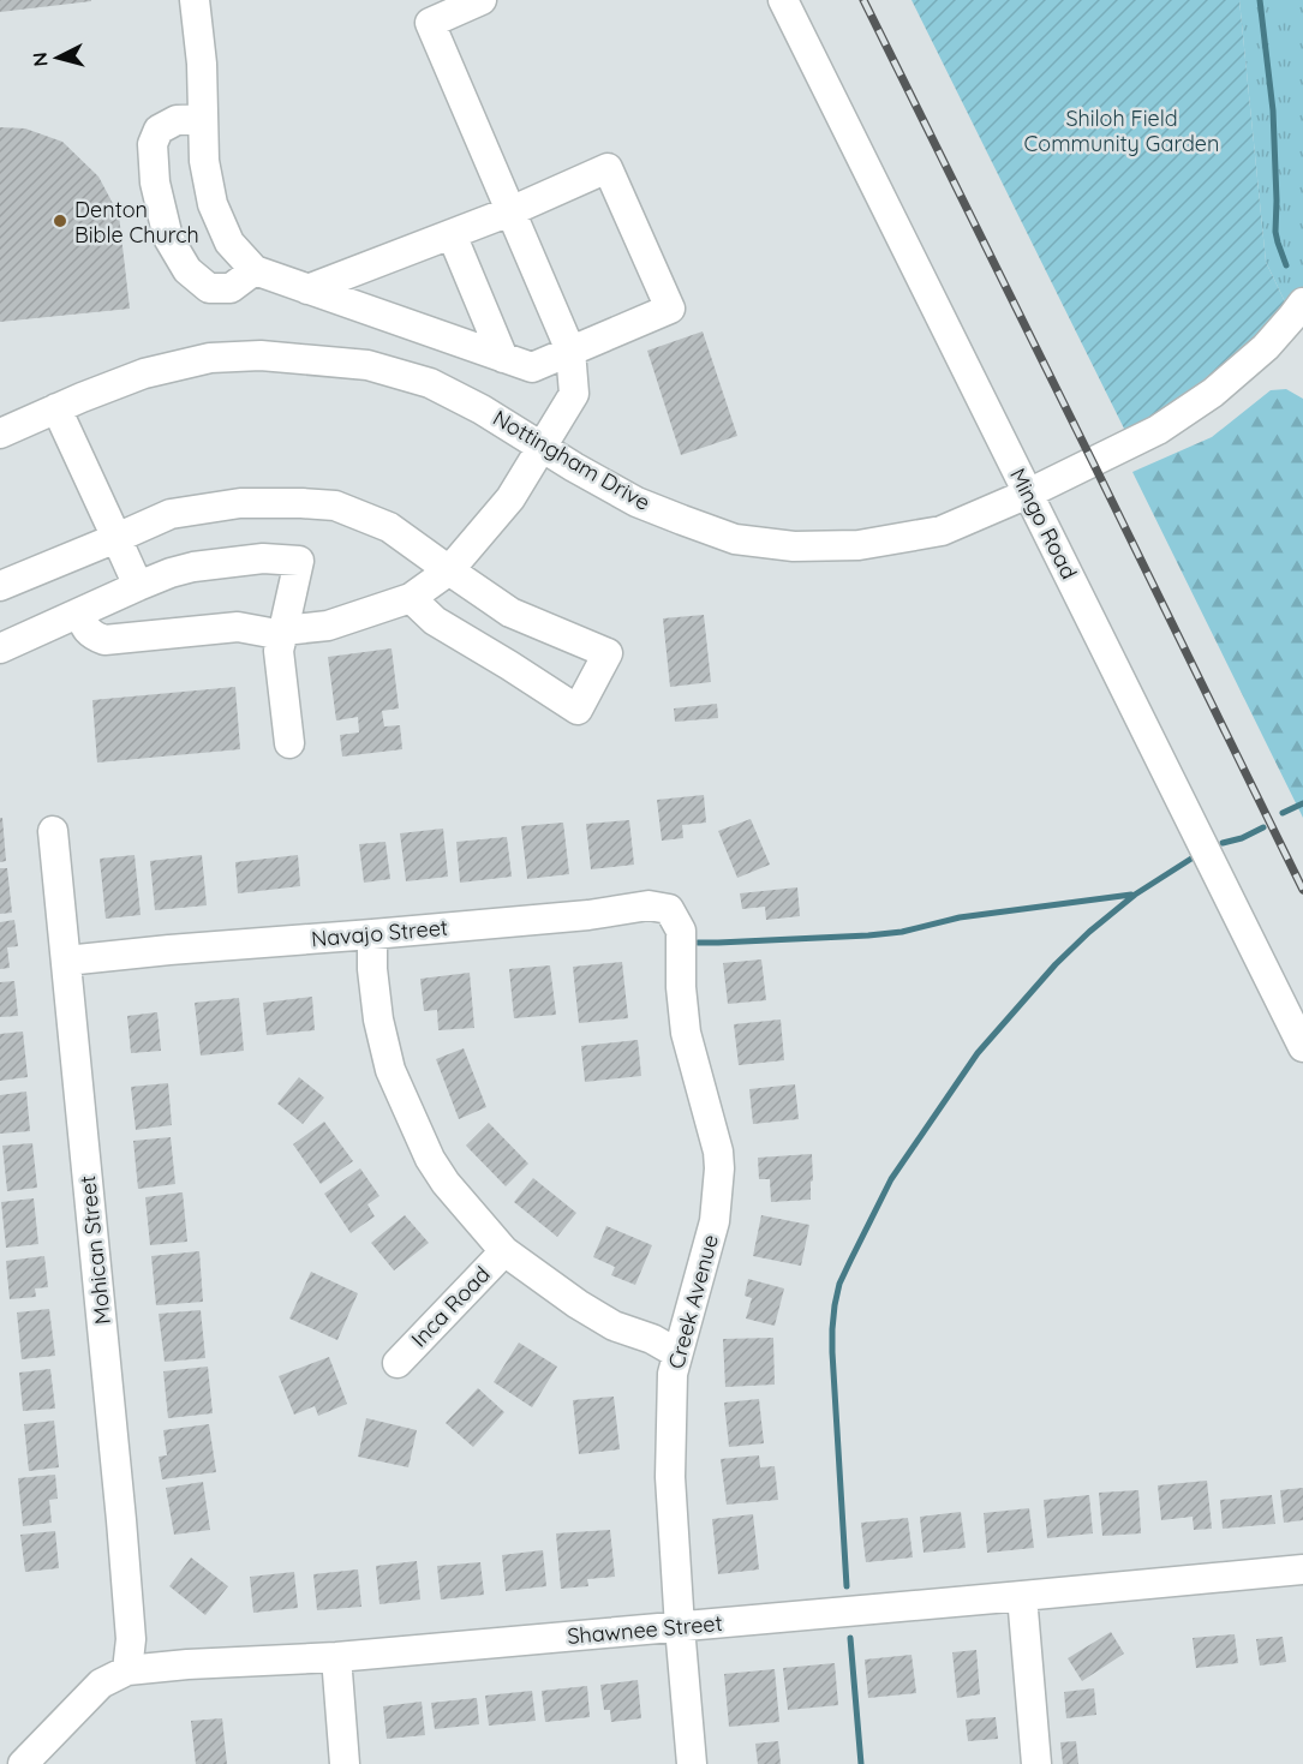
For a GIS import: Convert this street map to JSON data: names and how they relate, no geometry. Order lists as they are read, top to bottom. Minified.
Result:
{"streets":{"street":["Nottingham Drive","Mingo Road","Navajo Street","Mohican Street","Creek Avenue","Inca Road","Shawnee Street"]},"crossings":[["Nottingham Drive","Mingo Road"],["Navajo Street","Mohican Street"],["Navajo Street","Creek Avenue"],["Mohican Street","Shawnee Street"],["Creek Avenue","Shawnee Street"]],"parks":["Shiloh Field Community Garden"],"places":["Denton Bible Church"],"north":"left"}
